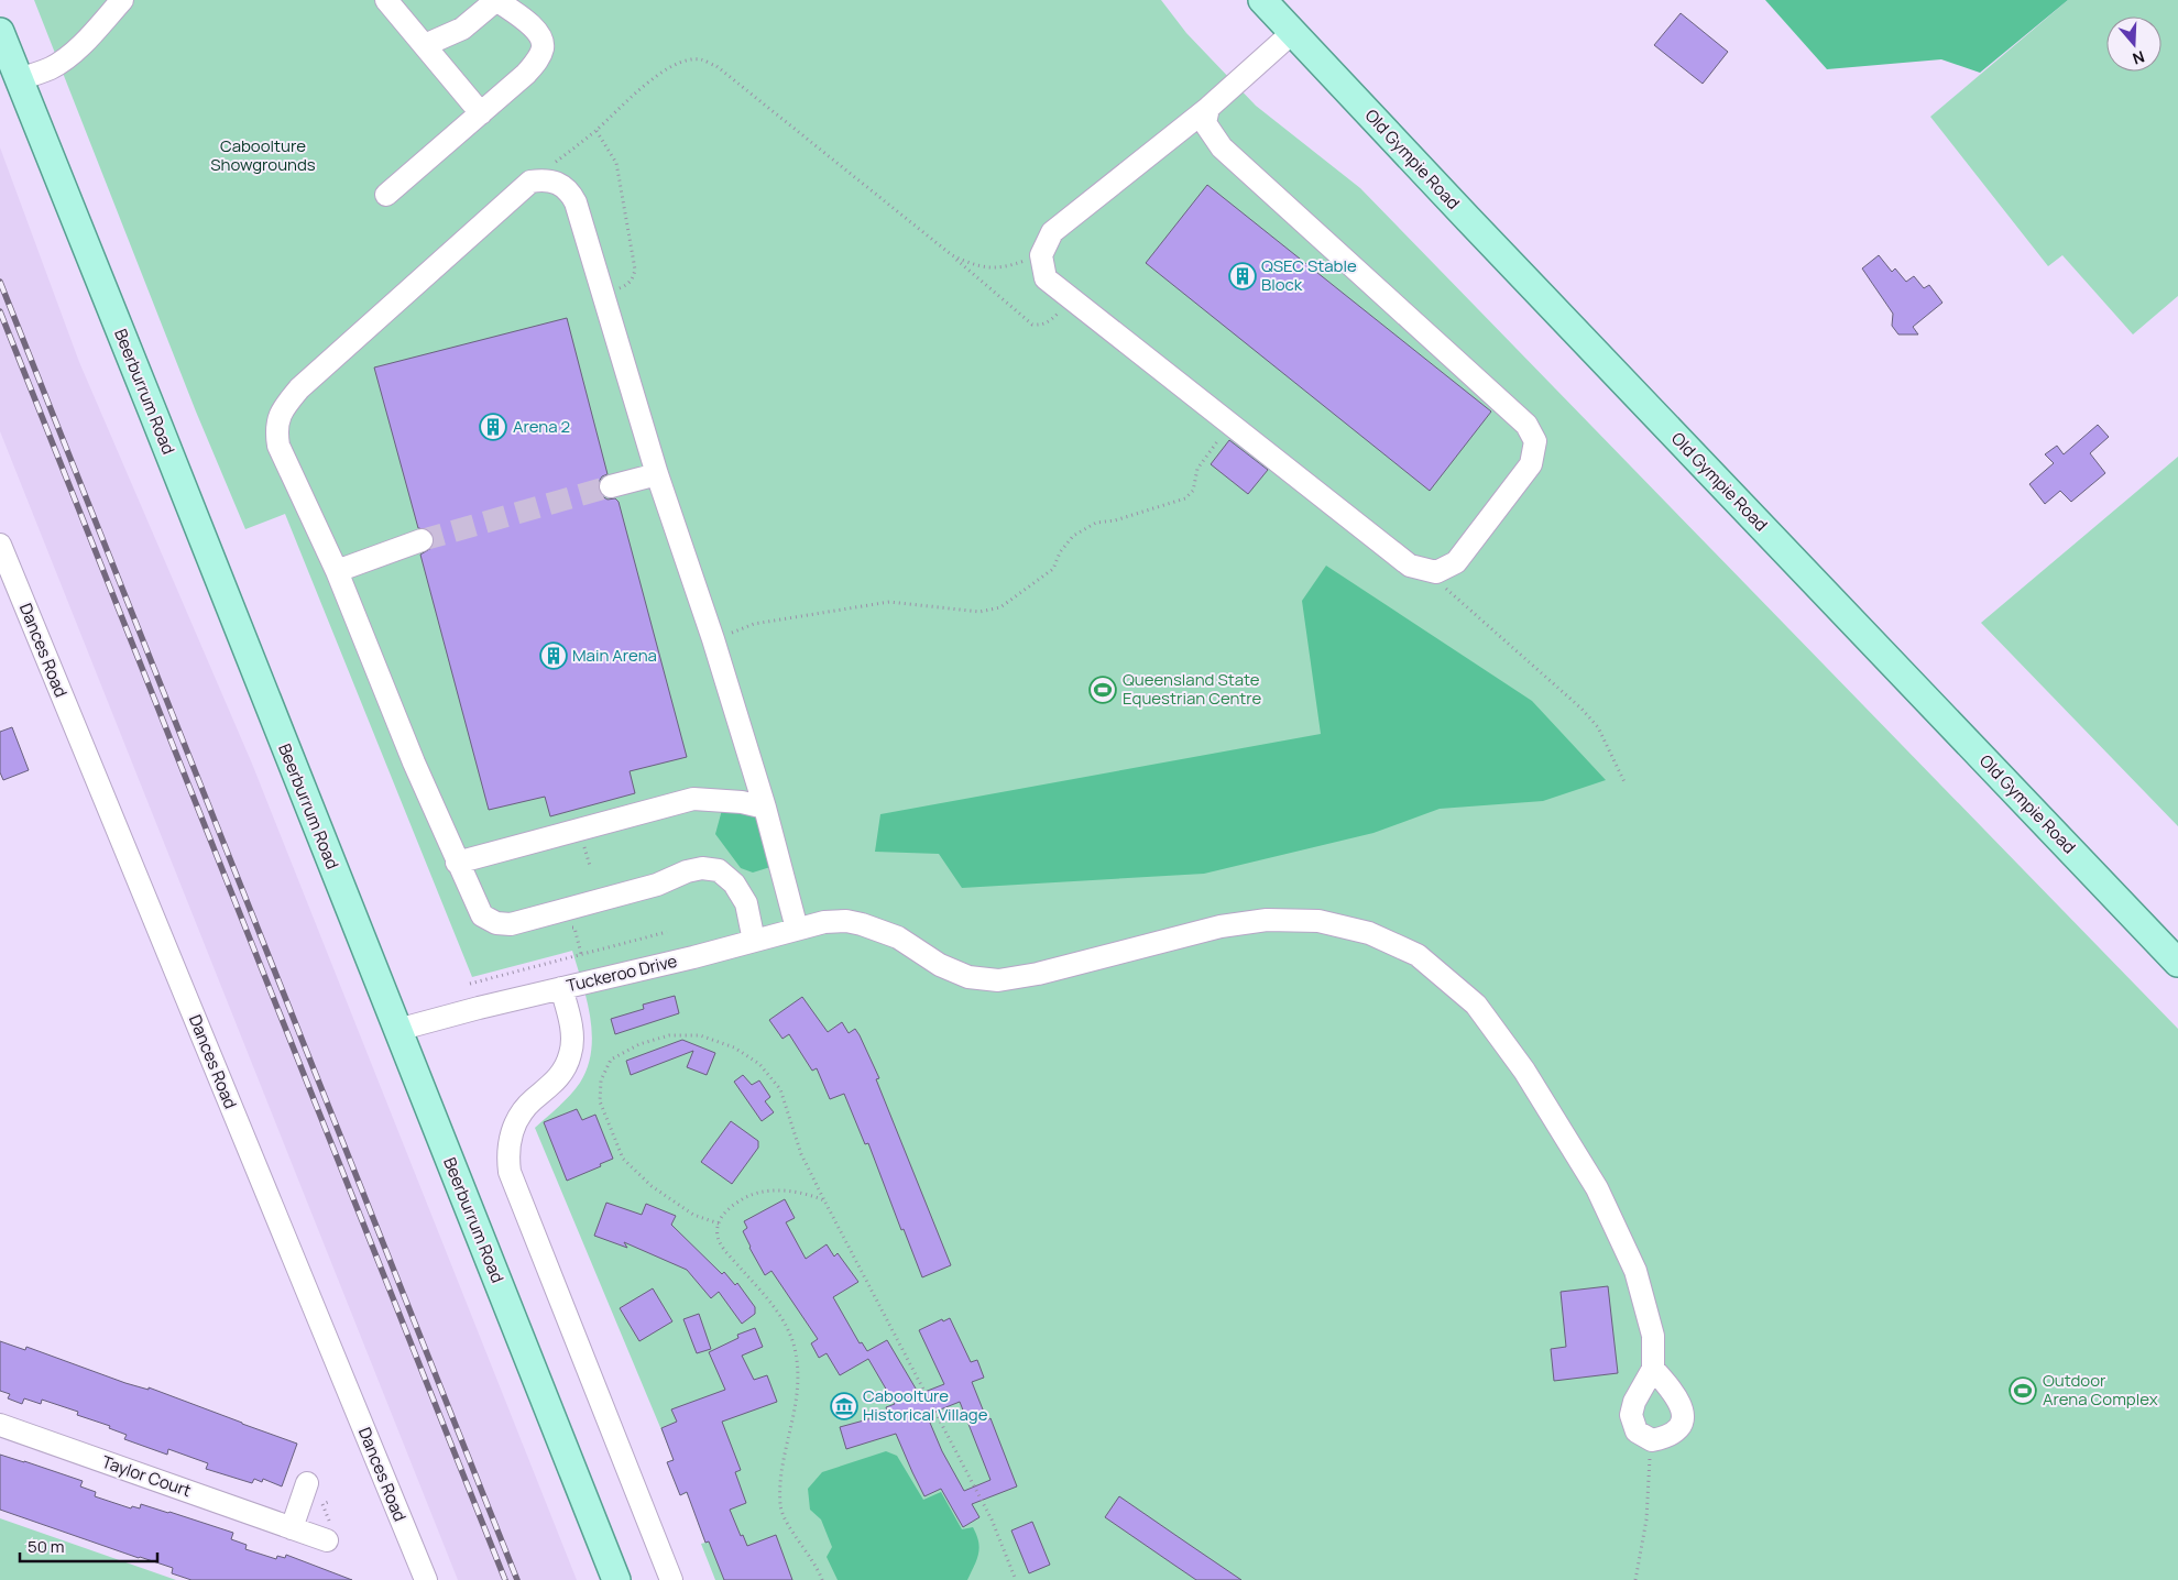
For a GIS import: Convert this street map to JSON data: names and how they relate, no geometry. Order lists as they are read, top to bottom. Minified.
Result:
{"streets":{"main road":["Old Gympie Road","Beerburrum Road"],"street":["Dances Road","Tuckeroo Drive","Taylor Court"]},"crossings":[["Beerburrum Road","Tuckeroo Drive"]],"parks":["Caboolture Showgrounds"],"places":{"building":["QSEC Stable Block","Arena 2","Main Arena"],"sports":["Queensland State Equestrian Centre","Outdoor Arena Complex"],"museum":["Caboolture Historical Village"]},"scale_bar":"50 m","north":"bottom"}
